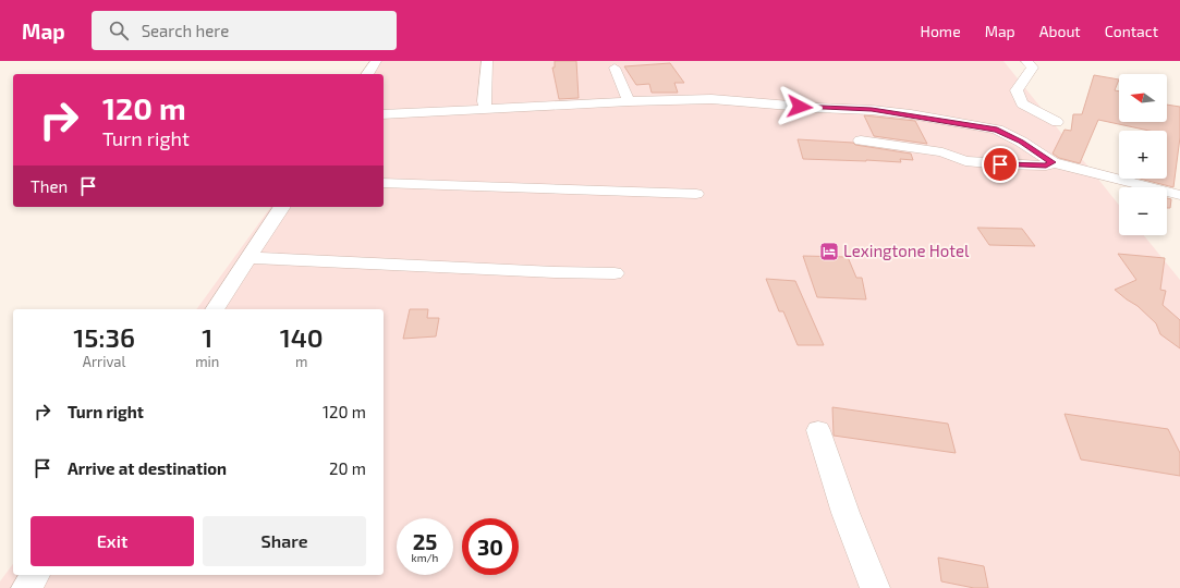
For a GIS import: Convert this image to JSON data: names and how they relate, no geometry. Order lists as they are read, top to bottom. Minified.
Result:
{"places":{"hotel":["Lexingtone Hotel"]},"north":"left","page":{"header":"Map","search":"Search here","nav":["Home","Map","About","Contact"],"map_buttons":["+","−"],"turn":["120 m","Turn right"],"then":"Then","eta":["15:36","Arrival","1","min","140","m"],"list":[{"name":"Turn right","value":"120 m"},{"name":"Arrive at destination","value":"20 m"}],"buttons":["Exit","Share"],"speed":"25 km/h","limit":"30"}}
